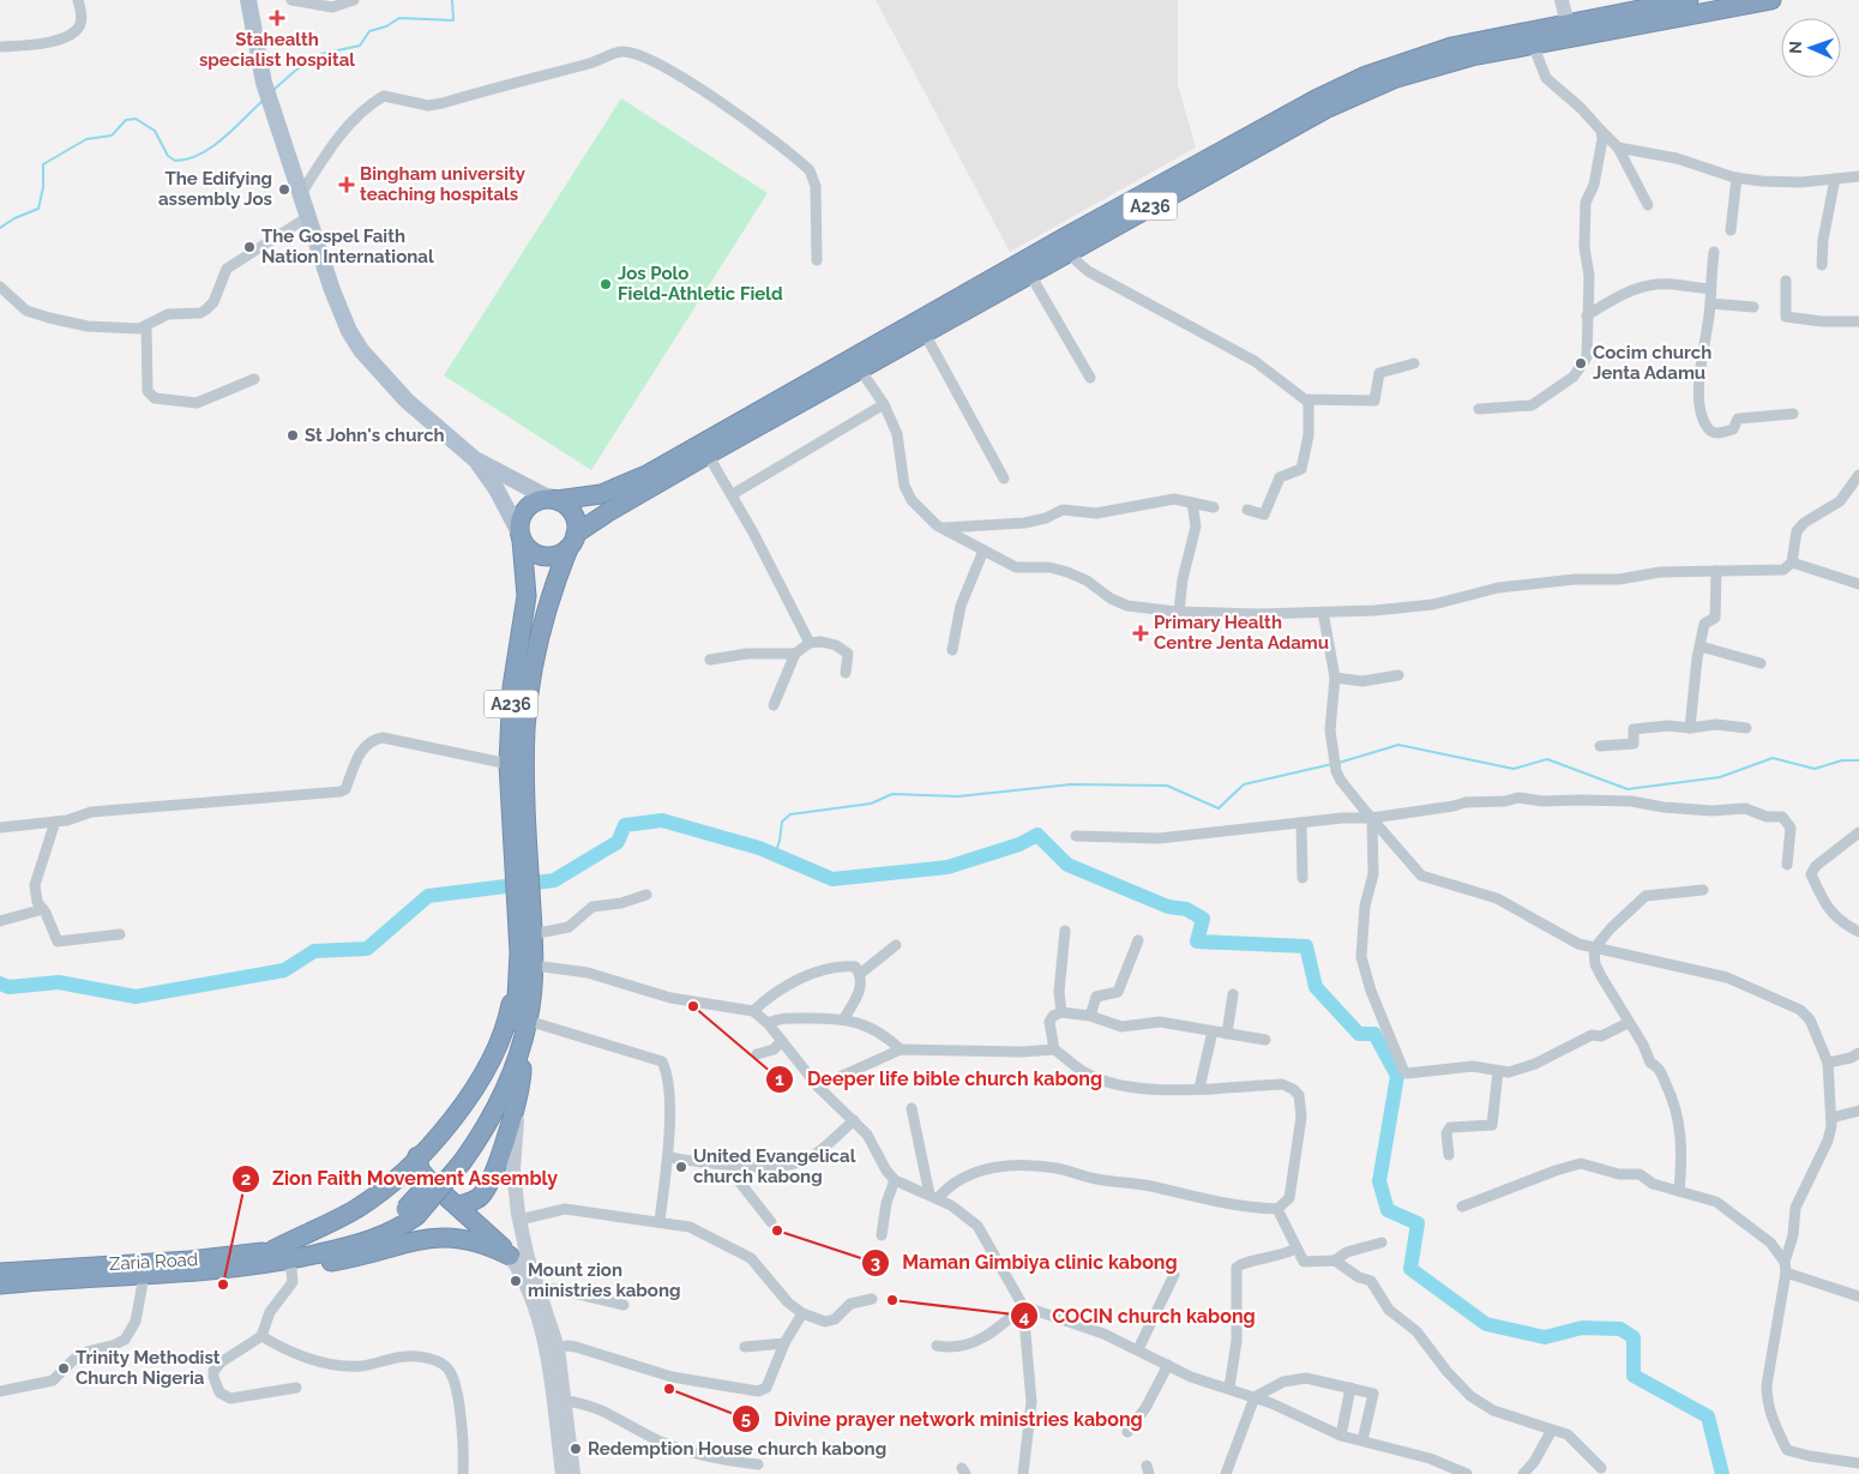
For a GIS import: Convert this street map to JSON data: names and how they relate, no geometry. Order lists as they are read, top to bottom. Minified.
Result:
{"streets":{"highway":["A236","Zaria Road"]},"crossings":[["A236","Zaria Road"]],"places":{"health":["Stahealth specialist hospital","Bingham university teaching hospitals","Primary Health Centre Jenta Adamu"],"other":["The Edifying assembly Jos","The Gospel Faith Nation International","Jos Polo Field-Athletic Field","Cocim church Jenta Adamu","St John's church","Deeper life bible church kabong","United Evangelical church kabong","Maman Gimbiya clinic kabong","Mount zion ministries kabong","Zion Faith Movement Assembly","COCIN church kabong","Trinity Methodist Church Nigeria","Divine prayer network ministries kabong","Redemption House church kabong"]},"north":"left"}
